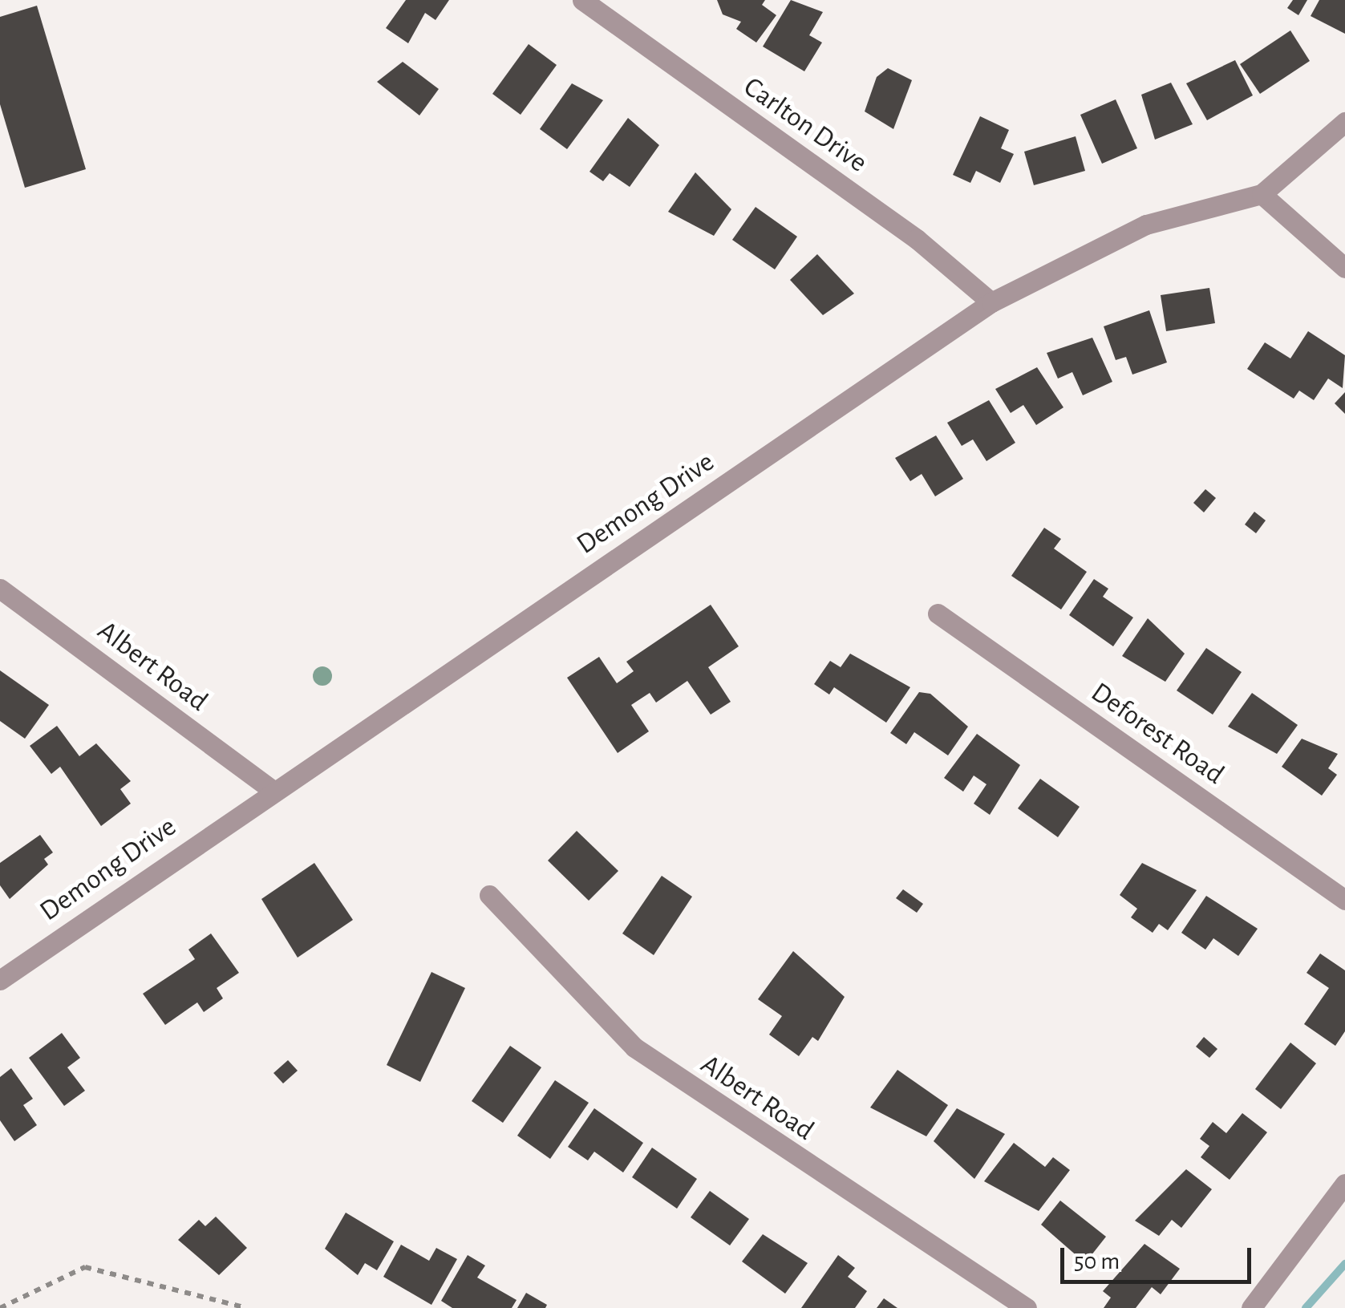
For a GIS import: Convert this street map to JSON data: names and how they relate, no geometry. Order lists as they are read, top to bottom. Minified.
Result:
{"streets":{"street":["Carlton Drive","Demong Drive","Albert Road","Deforest Road"]},"crossings":[["Carlton Drive","Demong Drive"],["Demong Drive","Albert Road"]],"scale_bar":"50 m"}
